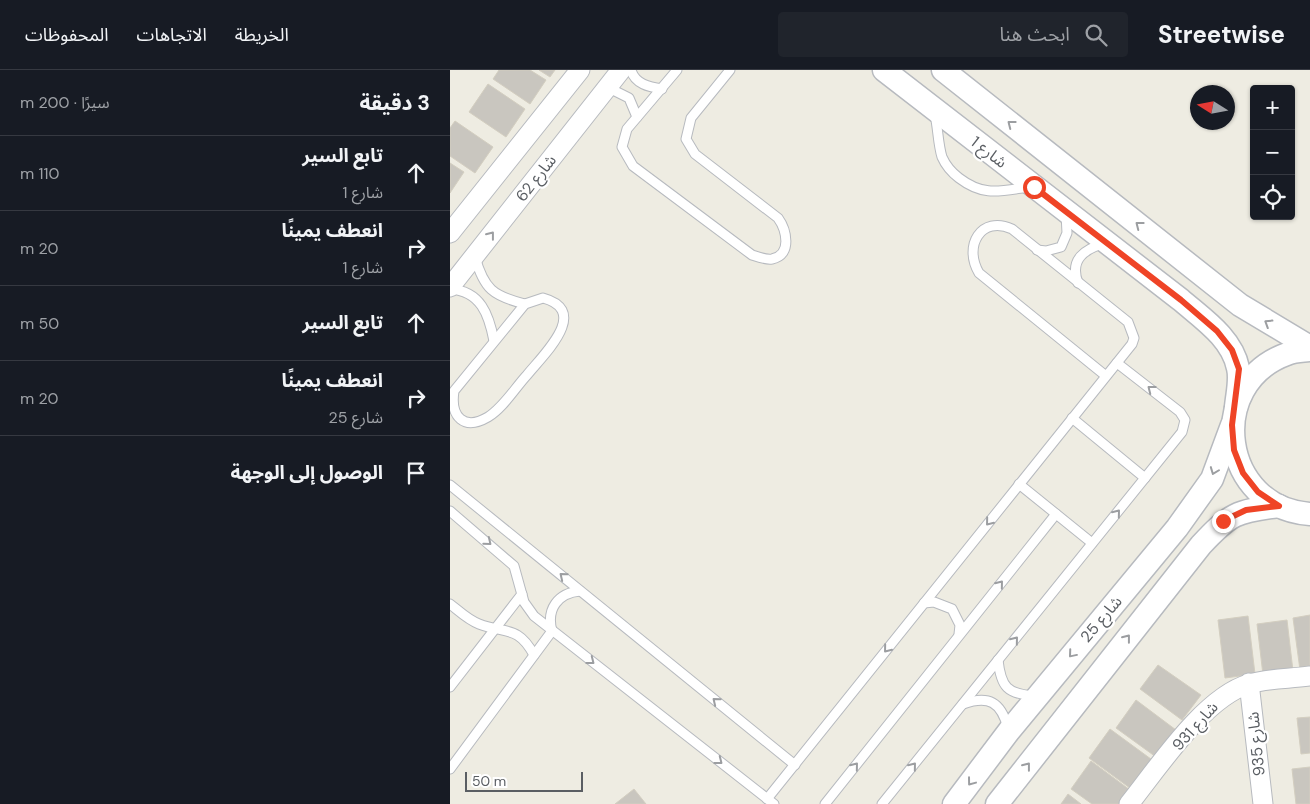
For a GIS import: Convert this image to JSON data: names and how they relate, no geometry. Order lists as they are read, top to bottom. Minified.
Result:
{"streets":{"street":["شارع 1","شارع 62","شارع 25","شارع 931","شارع 935"]},"crossings":[["شارع 1","شارع 25"],["شارع 931","شارع 935"]],"scale_bar":"50 m","north":"left","page":{"header":"Streetwise","search":"ابحث هنا","nav":["الخريطة","الاتجاهات","المحفوظات"],"heading":["3 دقيقة","سيرًا · 200 m"],"map_buttons":["+","−"],"list":[["تابع السير","شارع 1","110 m"],["انعطف يمينًا","شارع 1","20 m"],["تابع السير","50 m"],["انعطف يمينًا","شارع 25","20 m"],"الوصول إلى الوجهة"],"scale":"50 m"}}
